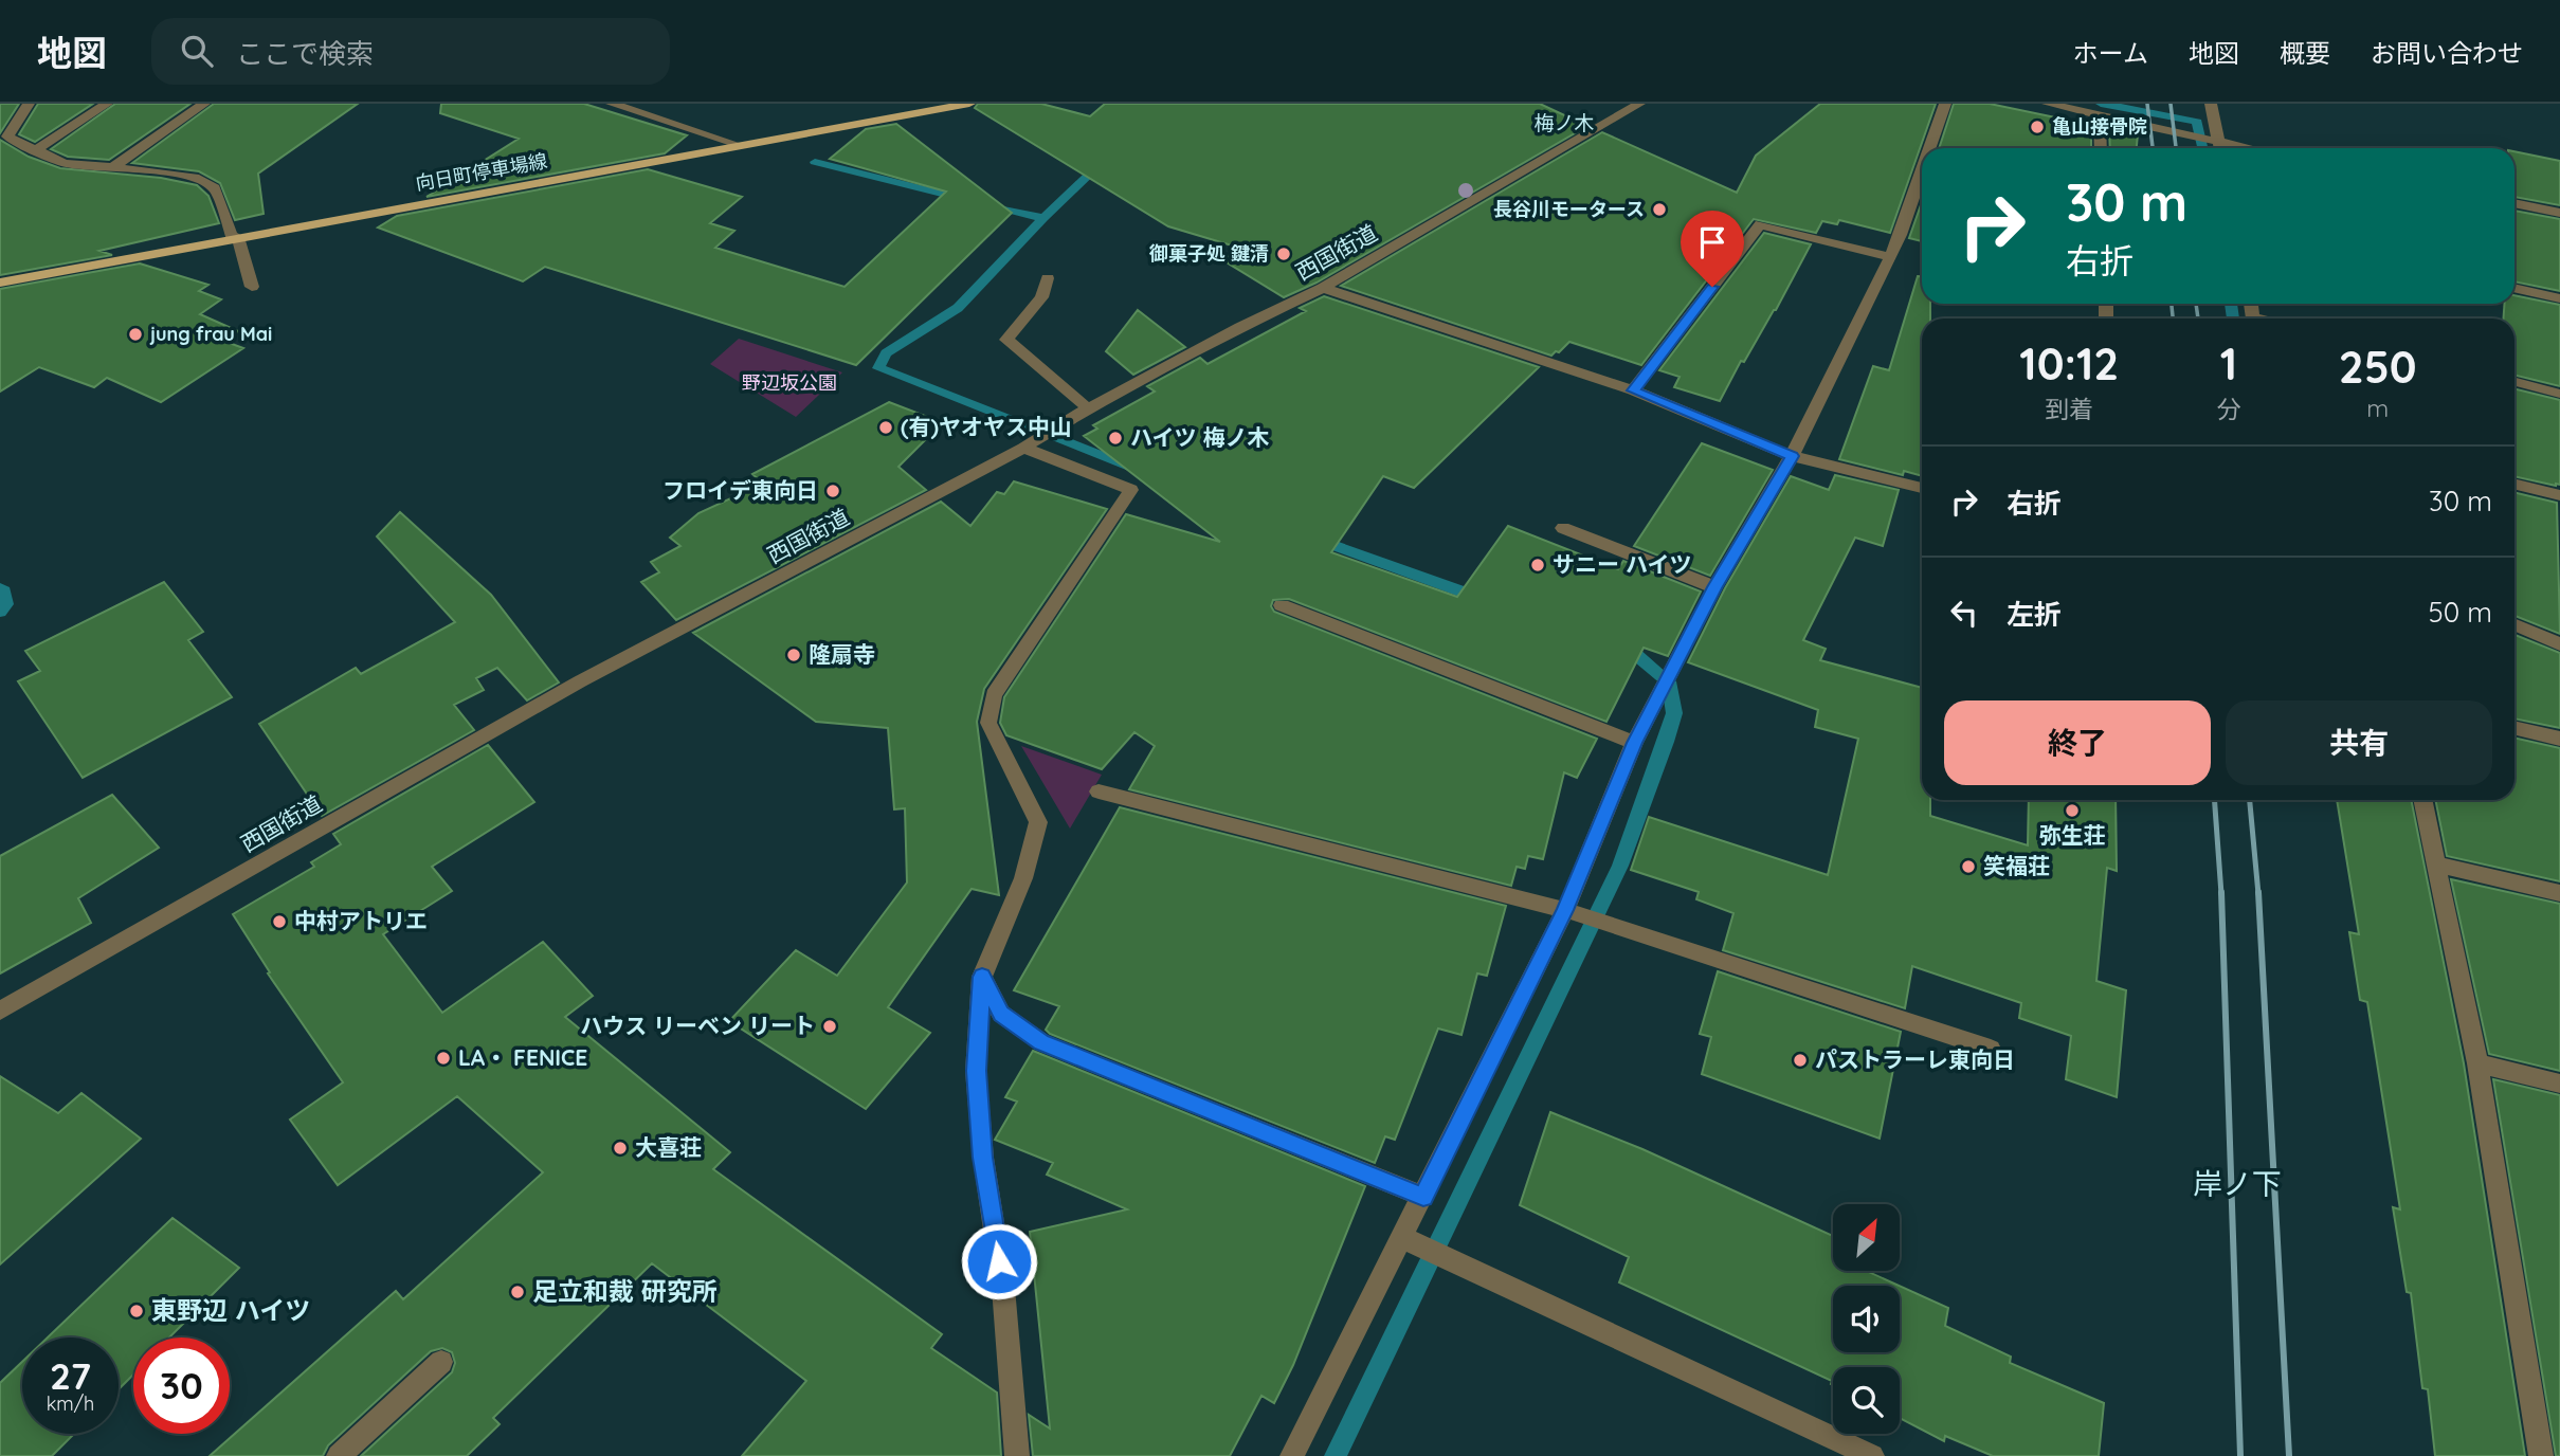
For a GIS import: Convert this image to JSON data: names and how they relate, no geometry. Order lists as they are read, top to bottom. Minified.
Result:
{"streets":{"main road":["向日町停車場線"],"street":["西国街道"]},"districts":["梅ノ木","岸ノ下"],"parks":["野辺坂公園"],"places":["亀山接骨院","長谷川モータース","御菓子処 鍵清","jung frau Mai","(有)ヤオヤス中山","ハイツ 梅ノ木","フロイデ東向日","サニー ハイツ","隆扇寺","弥生荘","笑福荘","中村アトリエ","ハウス リーベン リート","LA・ FENICE","パストラーレ東向日","大喜荘","足立和裁 研究所","東野辺 ハイツ"],"north":"top right","page":{"header":"地図","search":"ここで検索","nav":["ホーム","地図","概要","お問い合わせ"],"turn":["30 m","右折"],"eta":["10:12","到着","1","分","250","m"],"list":[{"name":"右折","value":"30 m"},{"name":"左折","value":"50 m"}],"buttons":["終了","共有"],"speed":"27 km/h","limit":"30"}}
